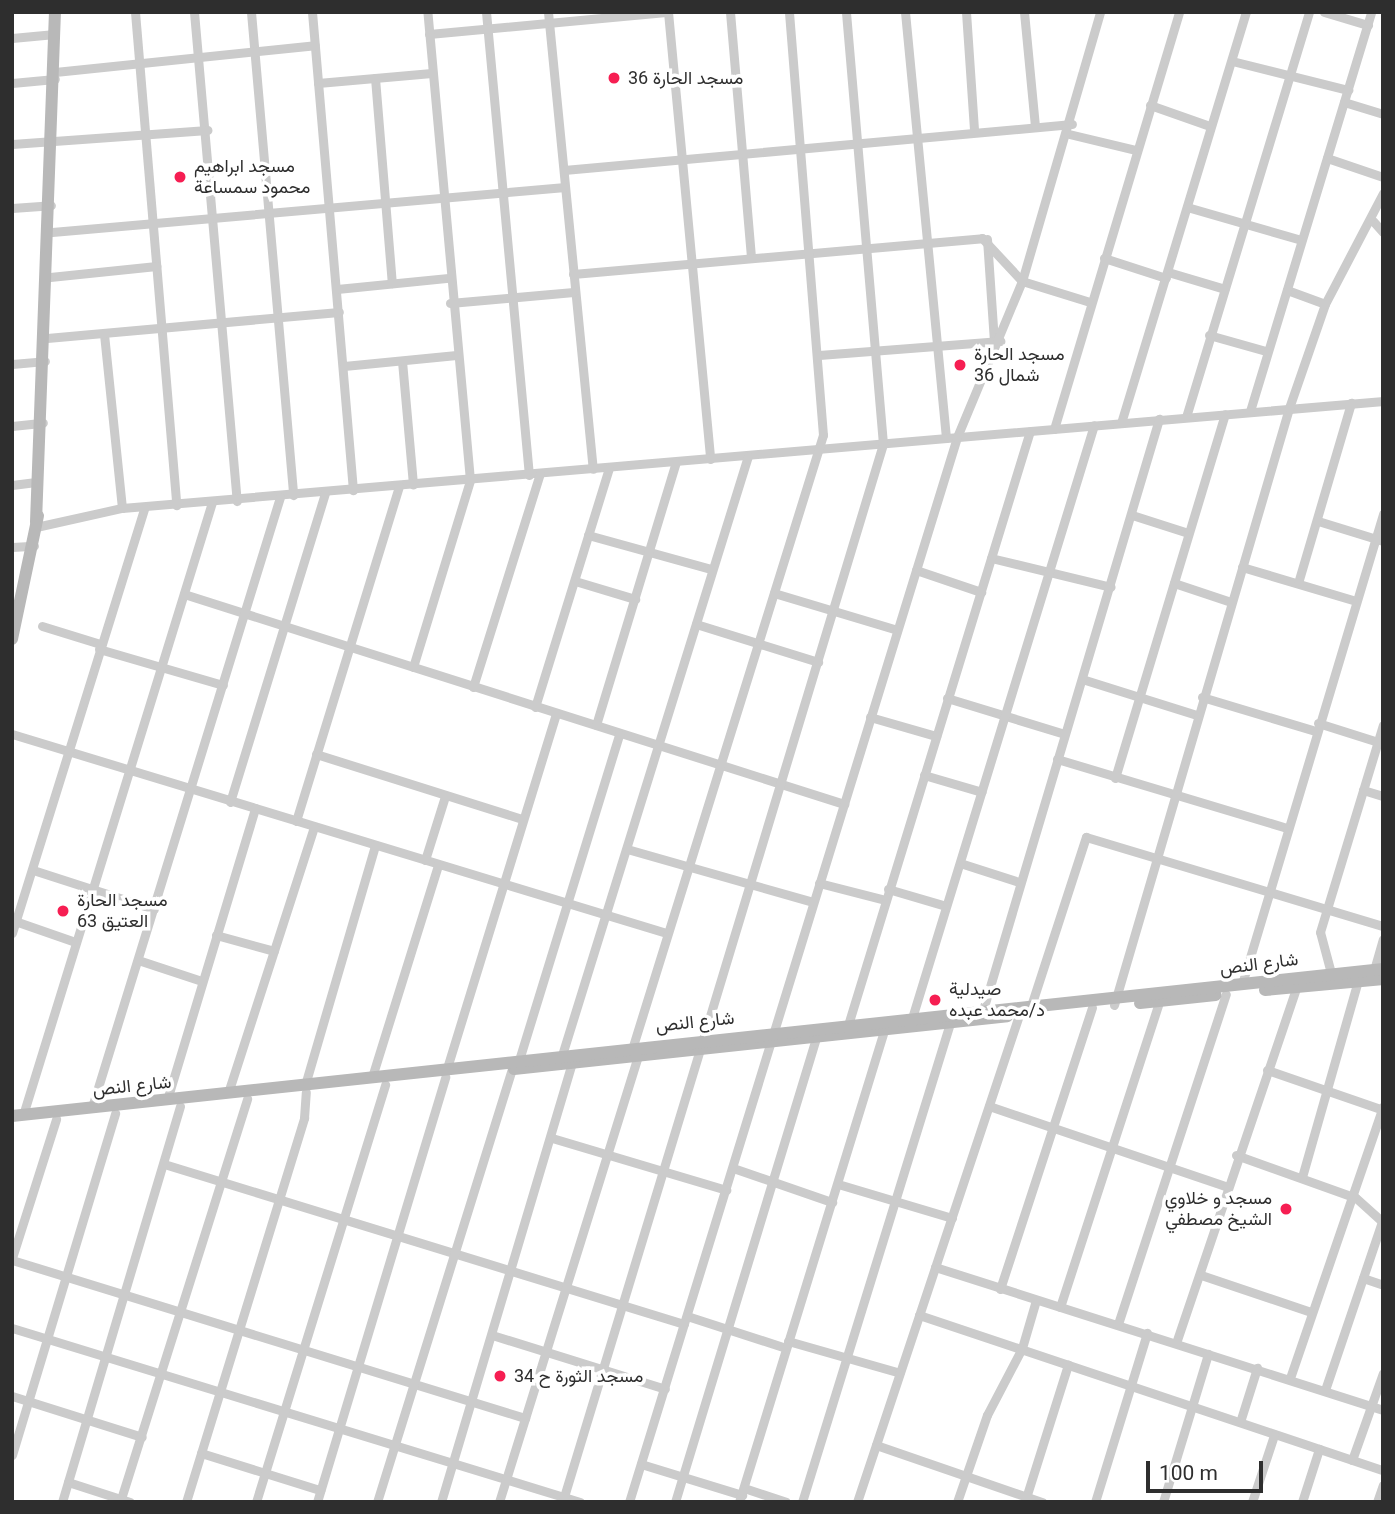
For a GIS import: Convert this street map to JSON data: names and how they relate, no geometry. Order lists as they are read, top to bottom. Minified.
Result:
{"streets":{"main road":["شارع النص"]},"places":["مسجد الحارة 36","مسجد ابراهيم محمود سمساعة","مسجد الحارة 36 شمال","مسجد الحارة 63 العتيق","صيدلية د/محمد عبده","مسجد و خلاوي الشيخ مصطفي","مسجد الثورة ح 34"],"scale_bar":"100 m"}
